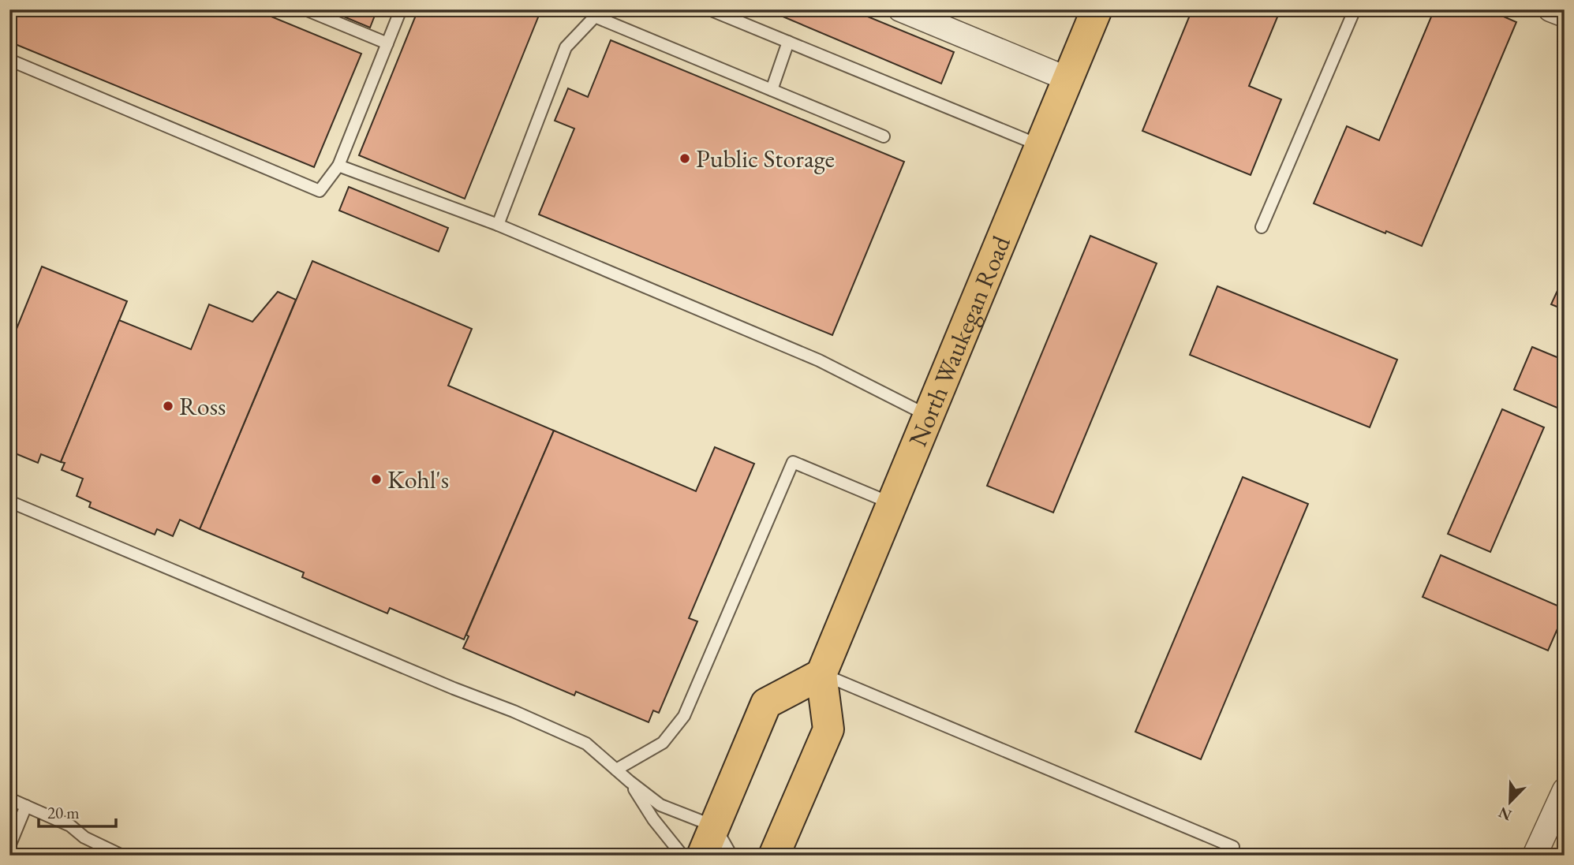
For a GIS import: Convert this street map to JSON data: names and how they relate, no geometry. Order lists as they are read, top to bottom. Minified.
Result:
{"streets":{"main road":["North Waukegan Road"]},"places":["Public Storage","Ross","Kohl's"],"scale_bar":"20 m","north":"bottom left"}
